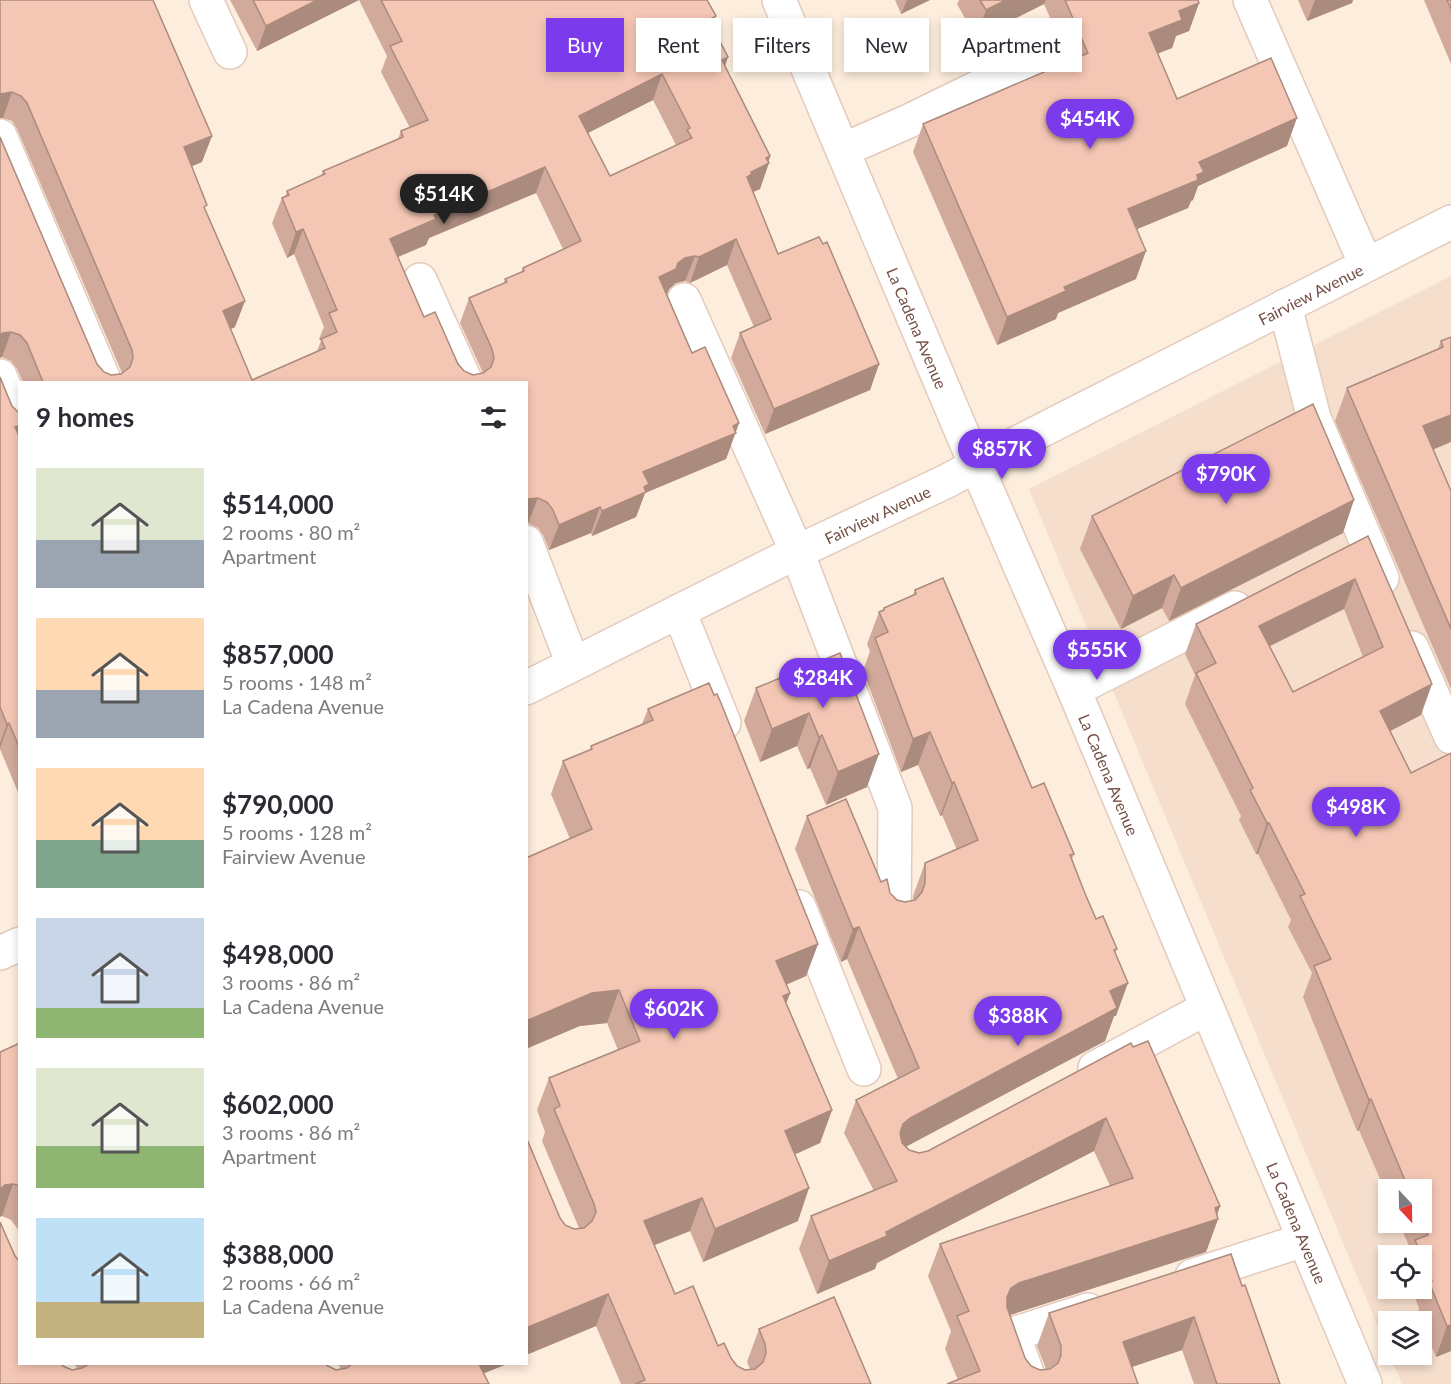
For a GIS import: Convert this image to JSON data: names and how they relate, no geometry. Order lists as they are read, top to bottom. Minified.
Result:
{"streets":{"street":["Fairview Avenue","La Cadena Avenue"]},"crossings":[["Fairview Avenue","La Cadena Avenue"]],"north":"bottom","page":{"chip":["Buy","Rent","Filters","New","Apartment"],"price":["$454K","$514K","$857K","$790K","$555K","$284K","$498K","$602K","$388K"],"heading":"9 homes","list":[{"name":"$514,000","note":"2 rooms · 80 m² · Apartment"},{"name":"$857,000","note":"5 rooms · 148 m² · La Cadena Avenue"},{"name":"$790,000","note":"5 rooms · 128 m² · Fairview Avenue"},{"name":"$498,000","note":"3 rooms · 86 m² · La Cadena Avenue"},{"name":"$602,000","note":"3 rooms · 86 m² · Apartment"},{"name":"$388,000","note":"2 rooms · 66 m² · La Cadena Avenue"}]}}
